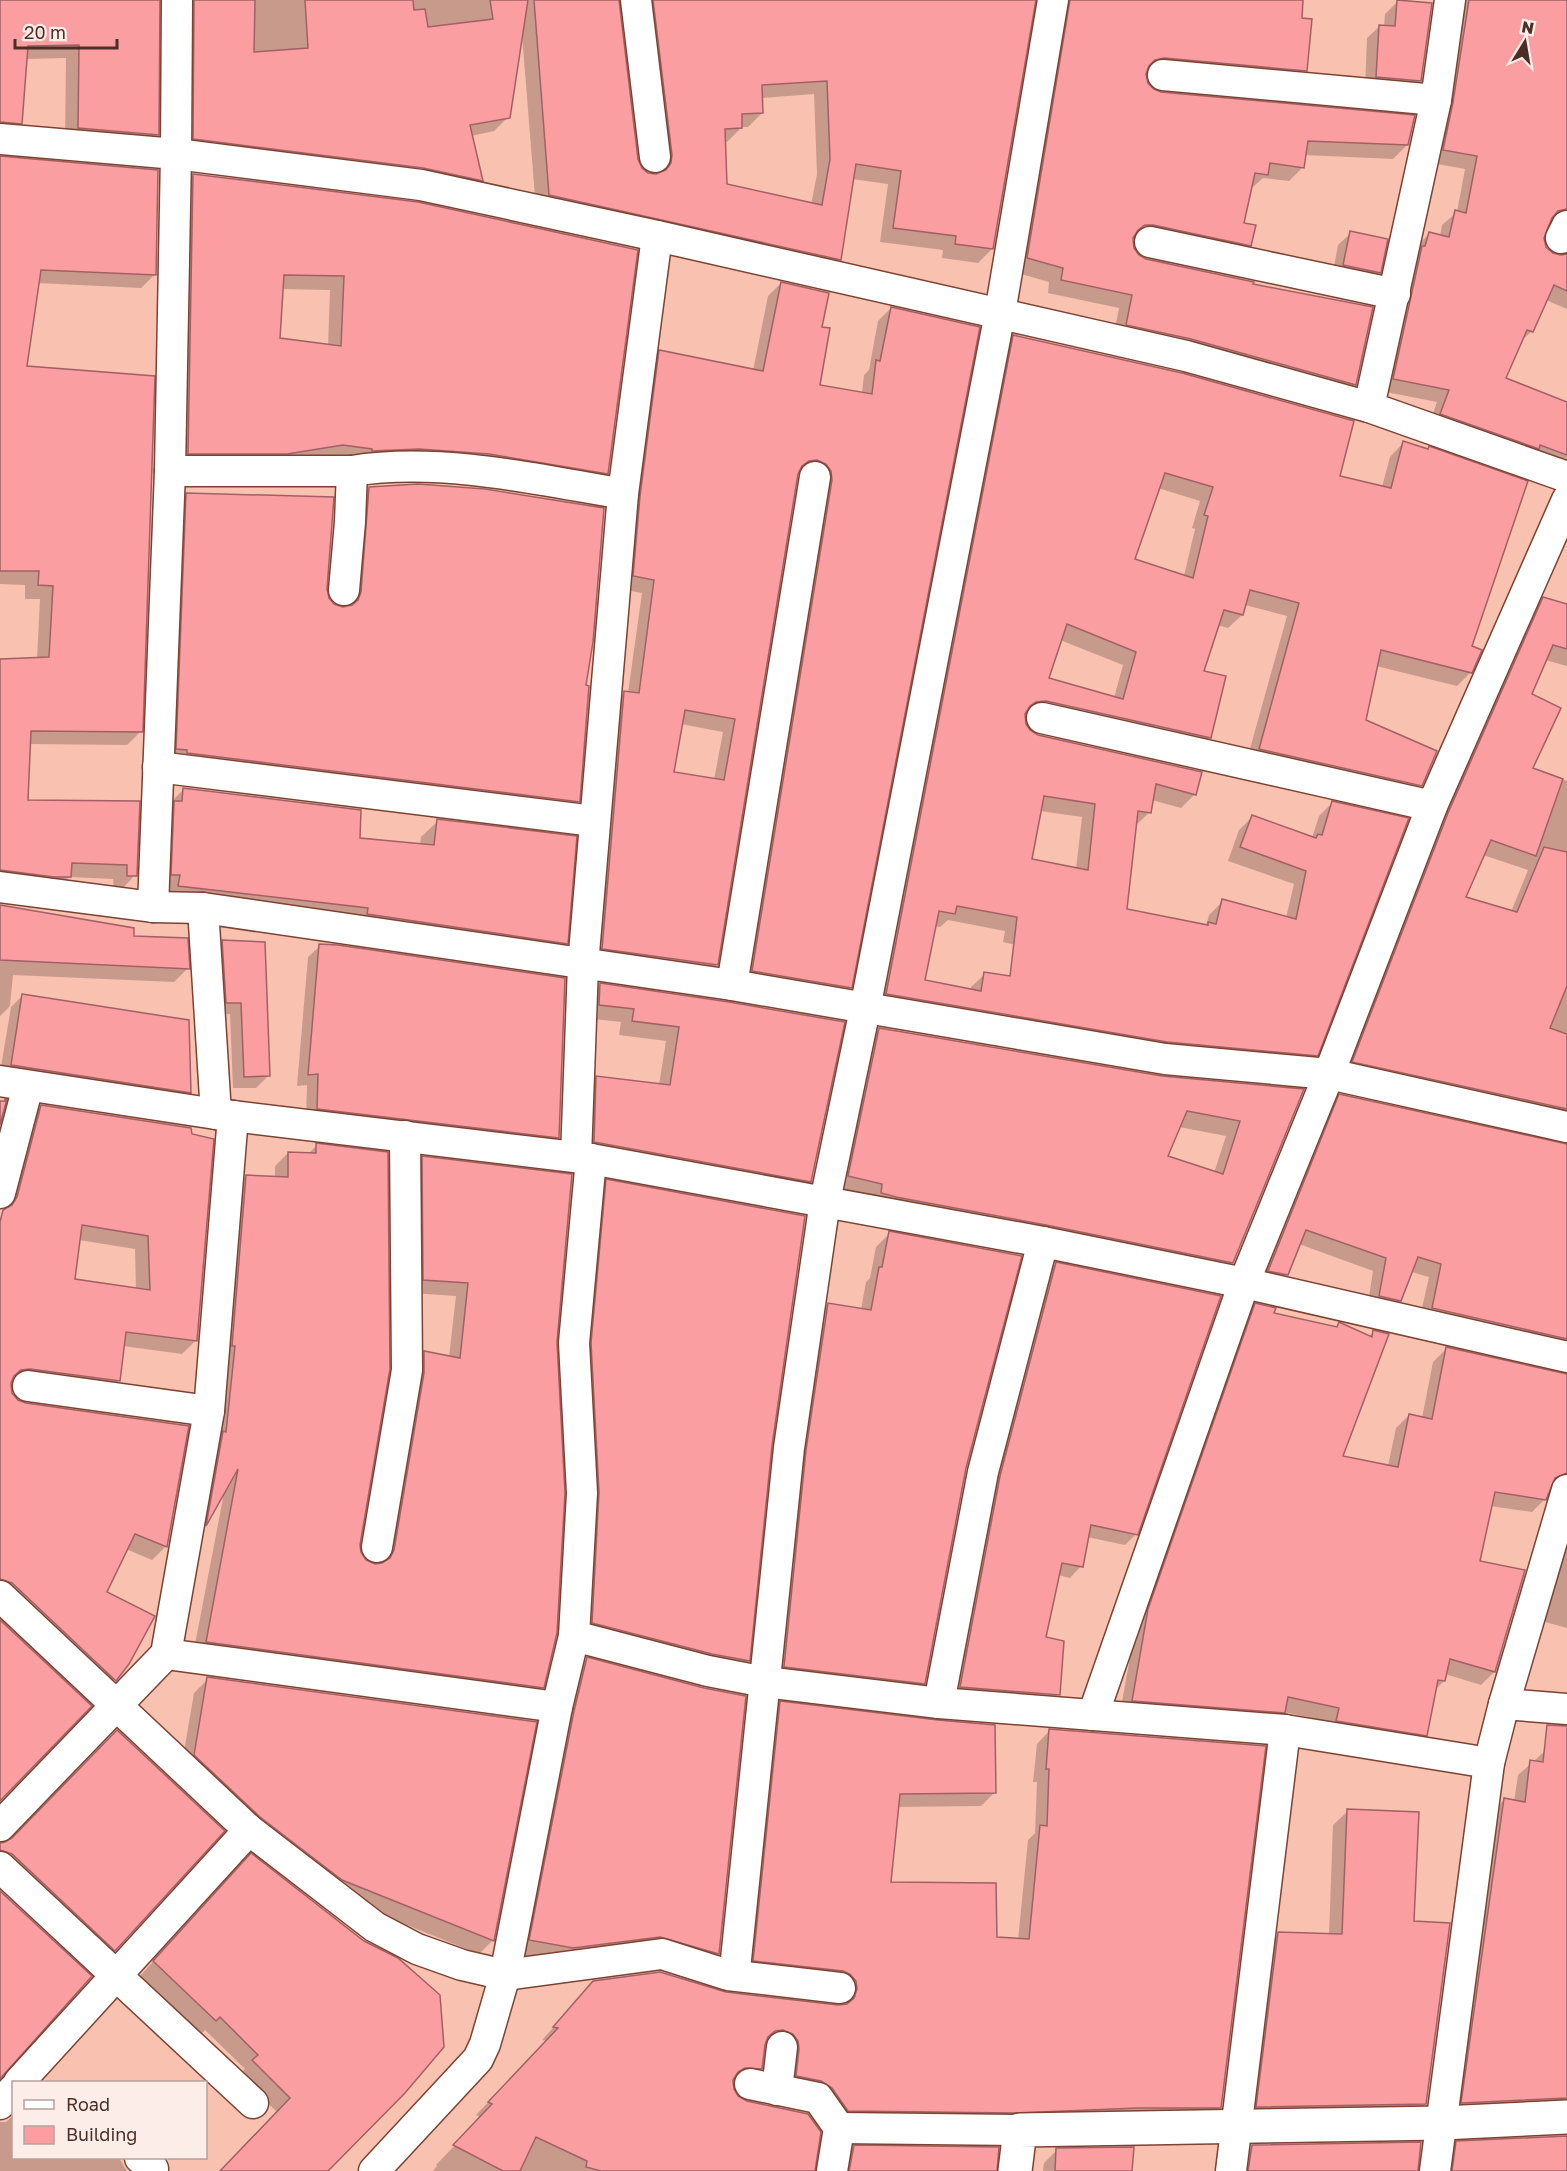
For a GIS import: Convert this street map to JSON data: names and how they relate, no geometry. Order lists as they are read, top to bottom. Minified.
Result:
{"legend":["Road","Building"],"scale_bar":"20 m","north":"top"}
